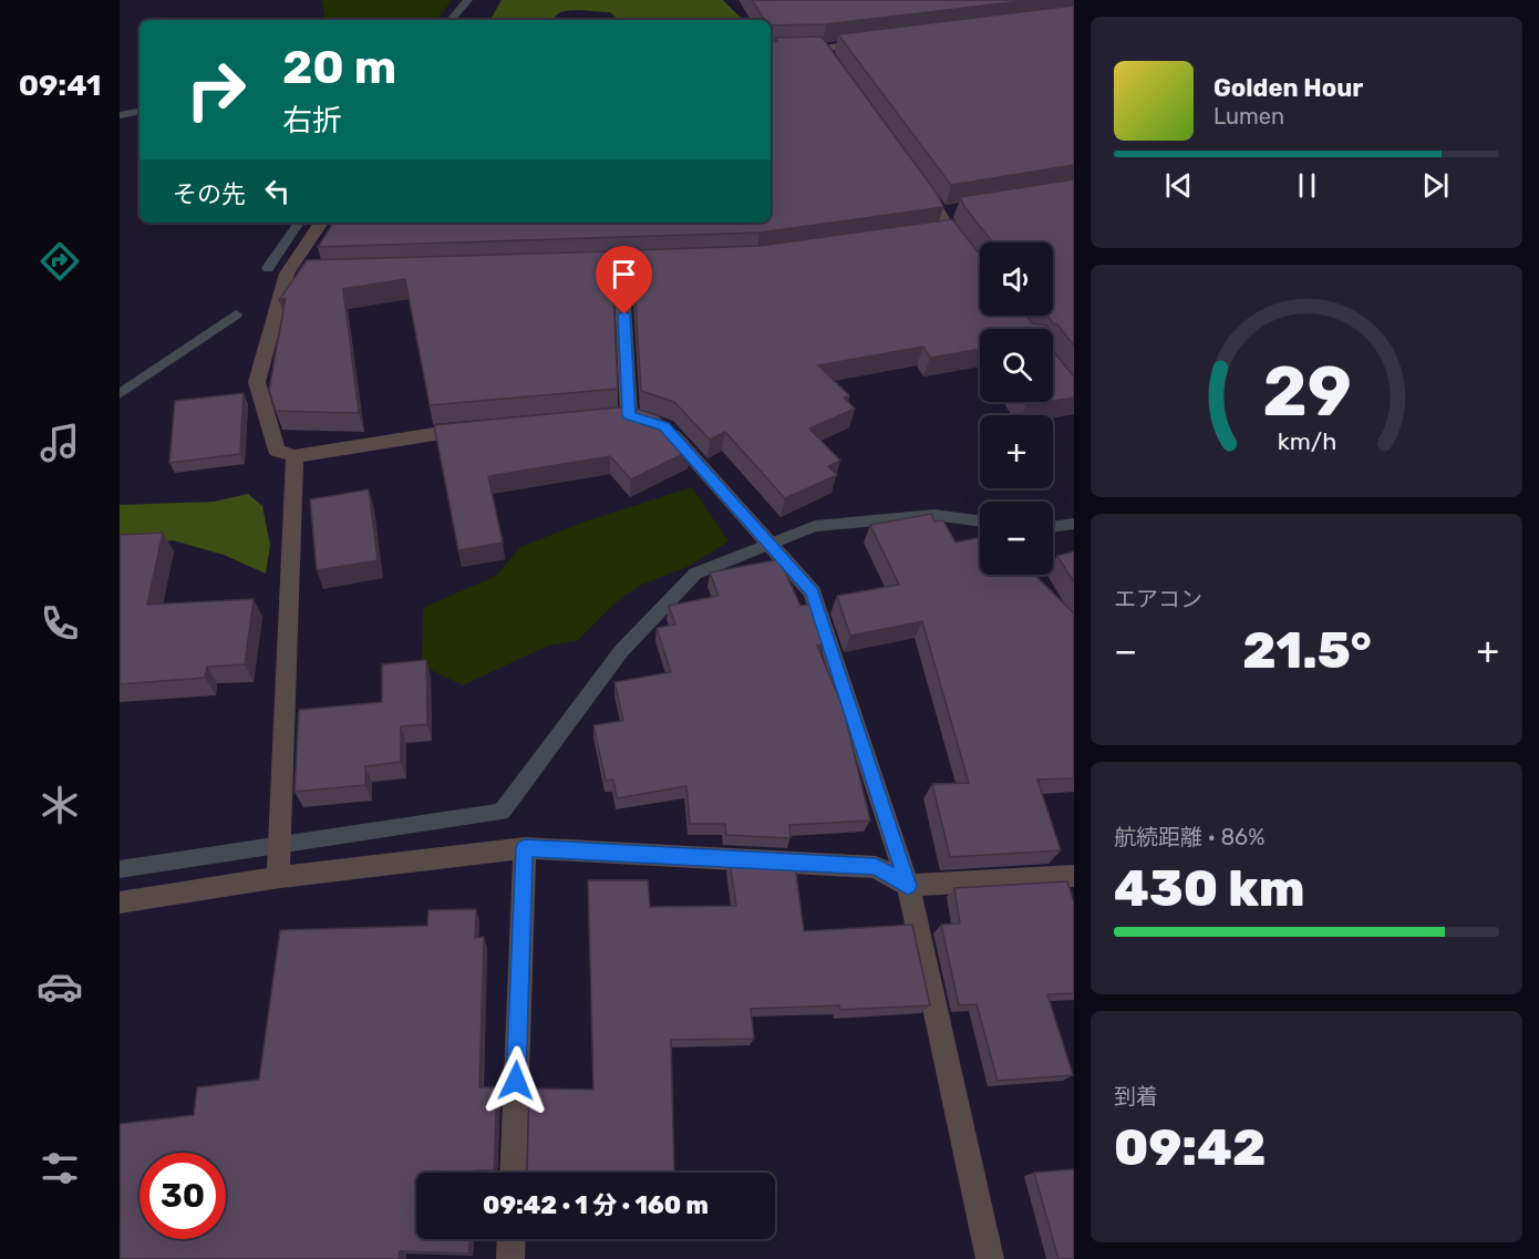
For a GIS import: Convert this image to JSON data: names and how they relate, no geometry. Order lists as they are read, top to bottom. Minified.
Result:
{"page":{"tabs":"09:41","turn":["20 m","右折"],"song":["Golden Hour","Lumen"],"then":"その先","map_buttons":["+","−"],"tile":["エアコン",["航続距離 · 86%","430 km"],["到着","09:42"]],"heat":["−","21.5°","+"],"limit":"30","trip":"09:42 · 1 分 · 160 m","gauge":["29","km/h"]}}
